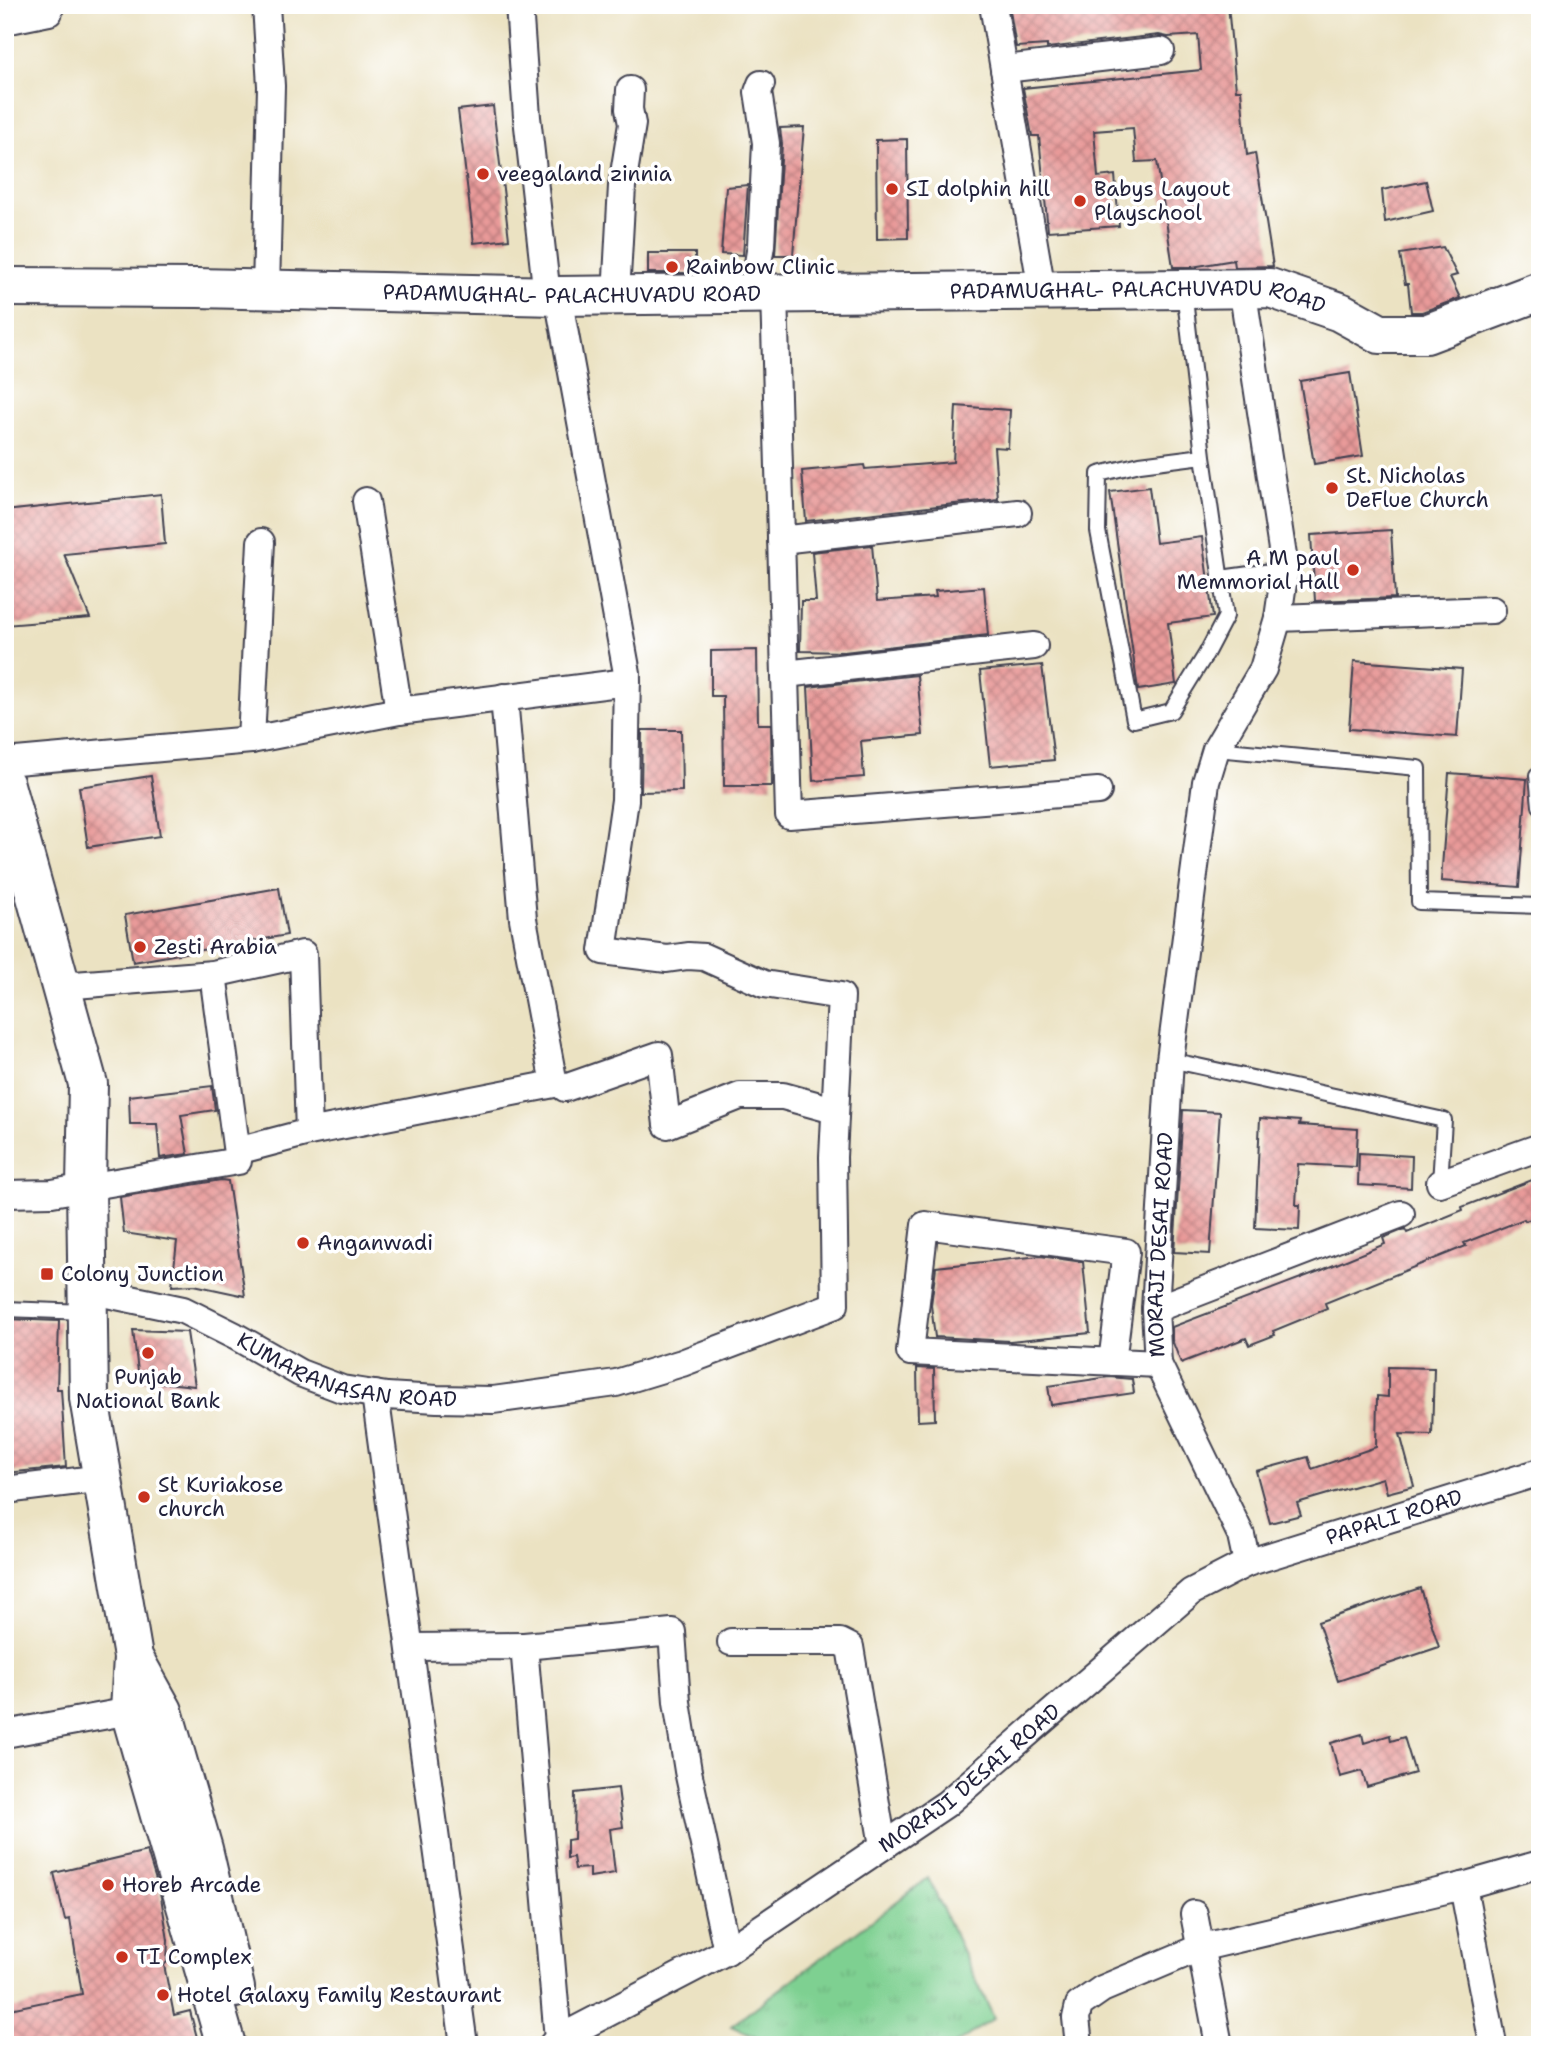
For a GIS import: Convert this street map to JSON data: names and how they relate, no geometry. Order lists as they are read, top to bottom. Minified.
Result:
{"streets":{"main road":["PADAMUGHAL- PALACHUVADU ROAD"],"street":["MORAJI DESAI ROAD","KUMARANASAN ROAD","PAPALI ROAD"]},"crossings":[["PADAMUGHAL- PALACHUVADU ROAD","MORAJI DESAI ROAD"],["MORAJI DESAI ROAD","PAPALI ROAD"]],"places":{"other":["veegaland zinnia","SI dolphin hill","Babys Layout Playschool","Rainbow Clinic","St. Nicholas DeFlue Church","A M paul Memmorial Hall","Zesti Arabia","Anganwadi","Punjab National Bank","St Kuriakose church","Horeb Arcade","TI Complex","Hotel Galaxy Family Restaurant"],"transit":["Colony Junction"]}}
